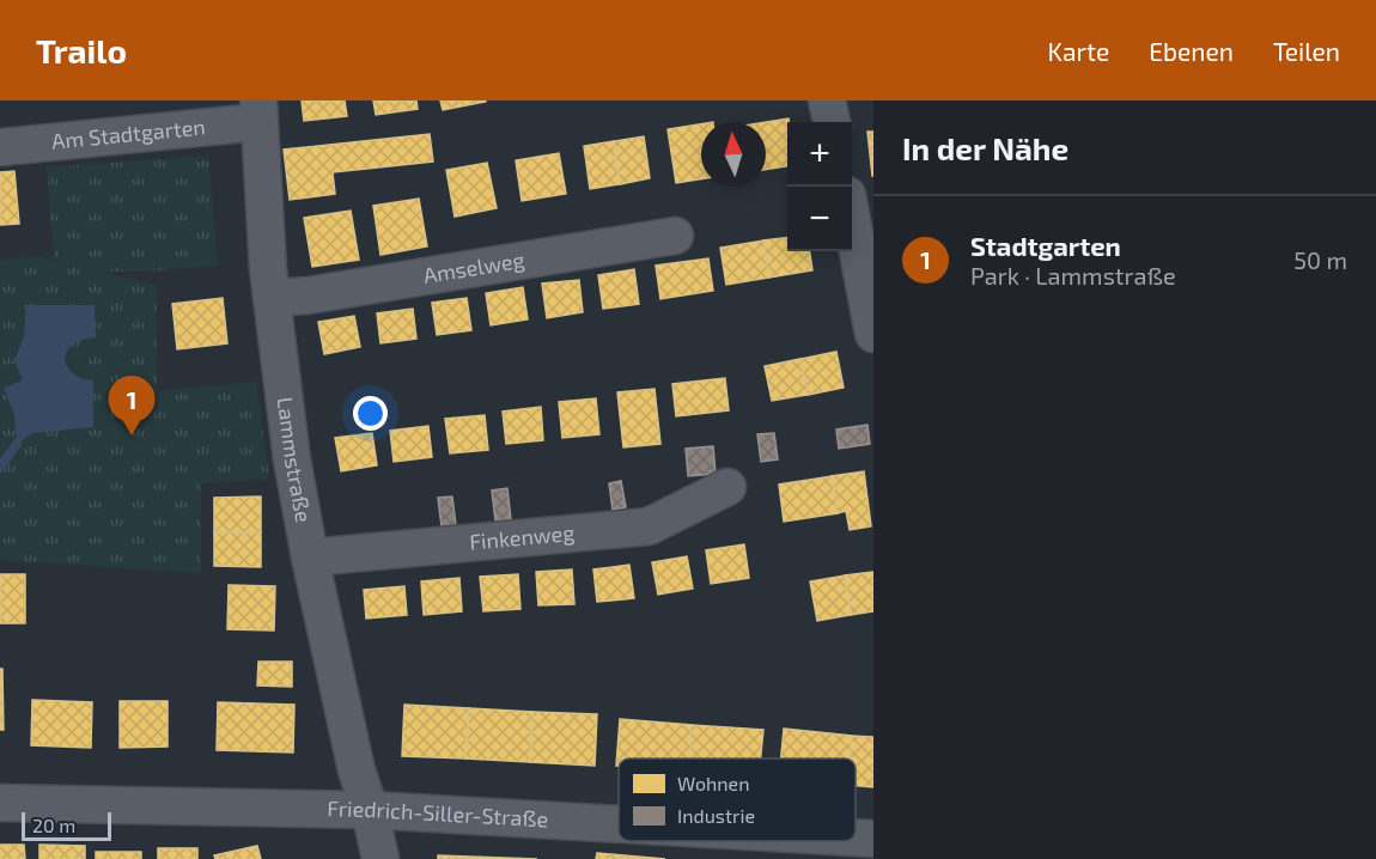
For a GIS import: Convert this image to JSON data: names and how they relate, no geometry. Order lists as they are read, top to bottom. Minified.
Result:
{"streets":{"street":["Am Stadtgarten","Amselweg","Lammstraße","Finkenweg","Friedrich-Siller-Straße"]},"crossings":[["Am Stadtgarten","Lammstraße"],["Amselweg","Lammstraße"],["Lammstraße","Finkenweg"],["Lammstraße","Friedrich-Siller-Straße"]],"legend":["Wohnen","Industrie"],"scale_bar":"20 m","north":"top","page":{"header":"Trailo","nav":["Karte","Ebenen","Teilen"],"heading":"In der Nähe","map_buttons":["+","−"],"list":[{"mark":"1","name":"Stadtgarten","note":"Park · Lammstraße","value":"50 m"}],"pins":"1","scale":"20 m"}}
